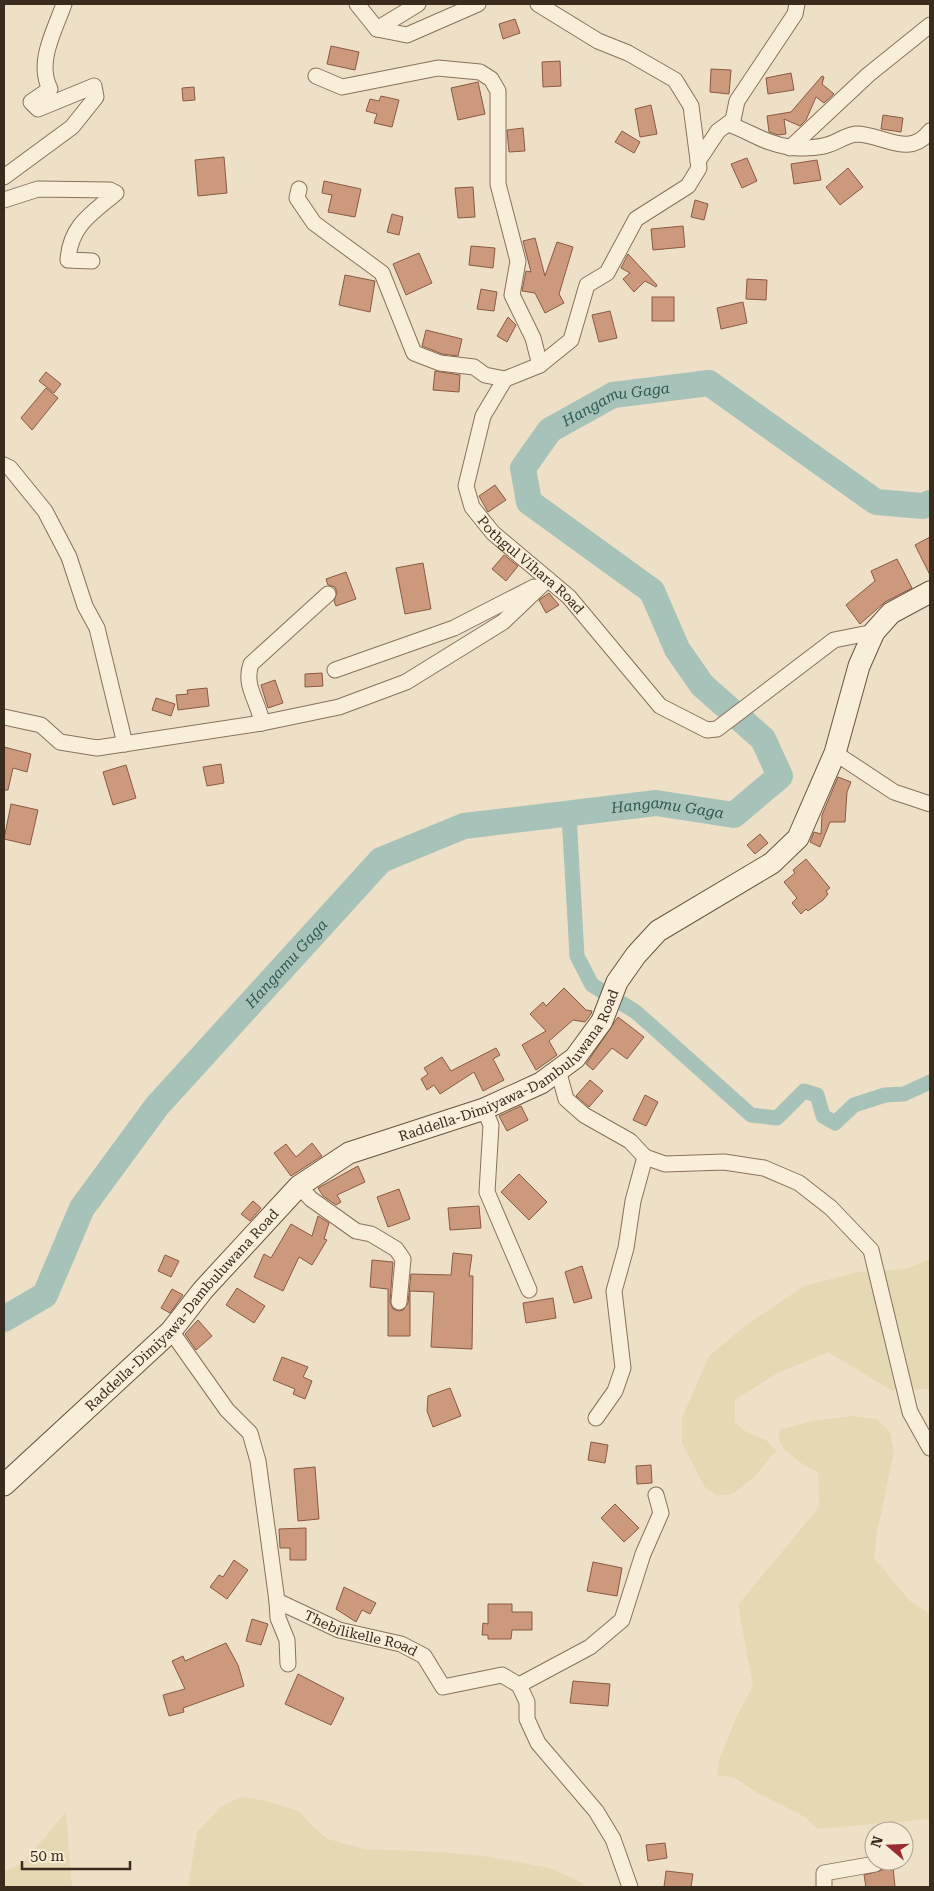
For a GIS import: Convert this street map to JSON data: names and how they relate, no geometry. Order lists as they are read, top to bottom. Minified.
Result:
{"streets":{"street":["Pothgul Vihara Road","Raddella-Dimiyawa-Dambuluwana Road","Thebilikelle Road"]},"crossings":[["Pothgul Vihara Road","Raddella-Dimiyawa-Dambuluwana Road"]],"water":["Hangamu Gaga"],"scale_bar":"50 m","north":"left"}
